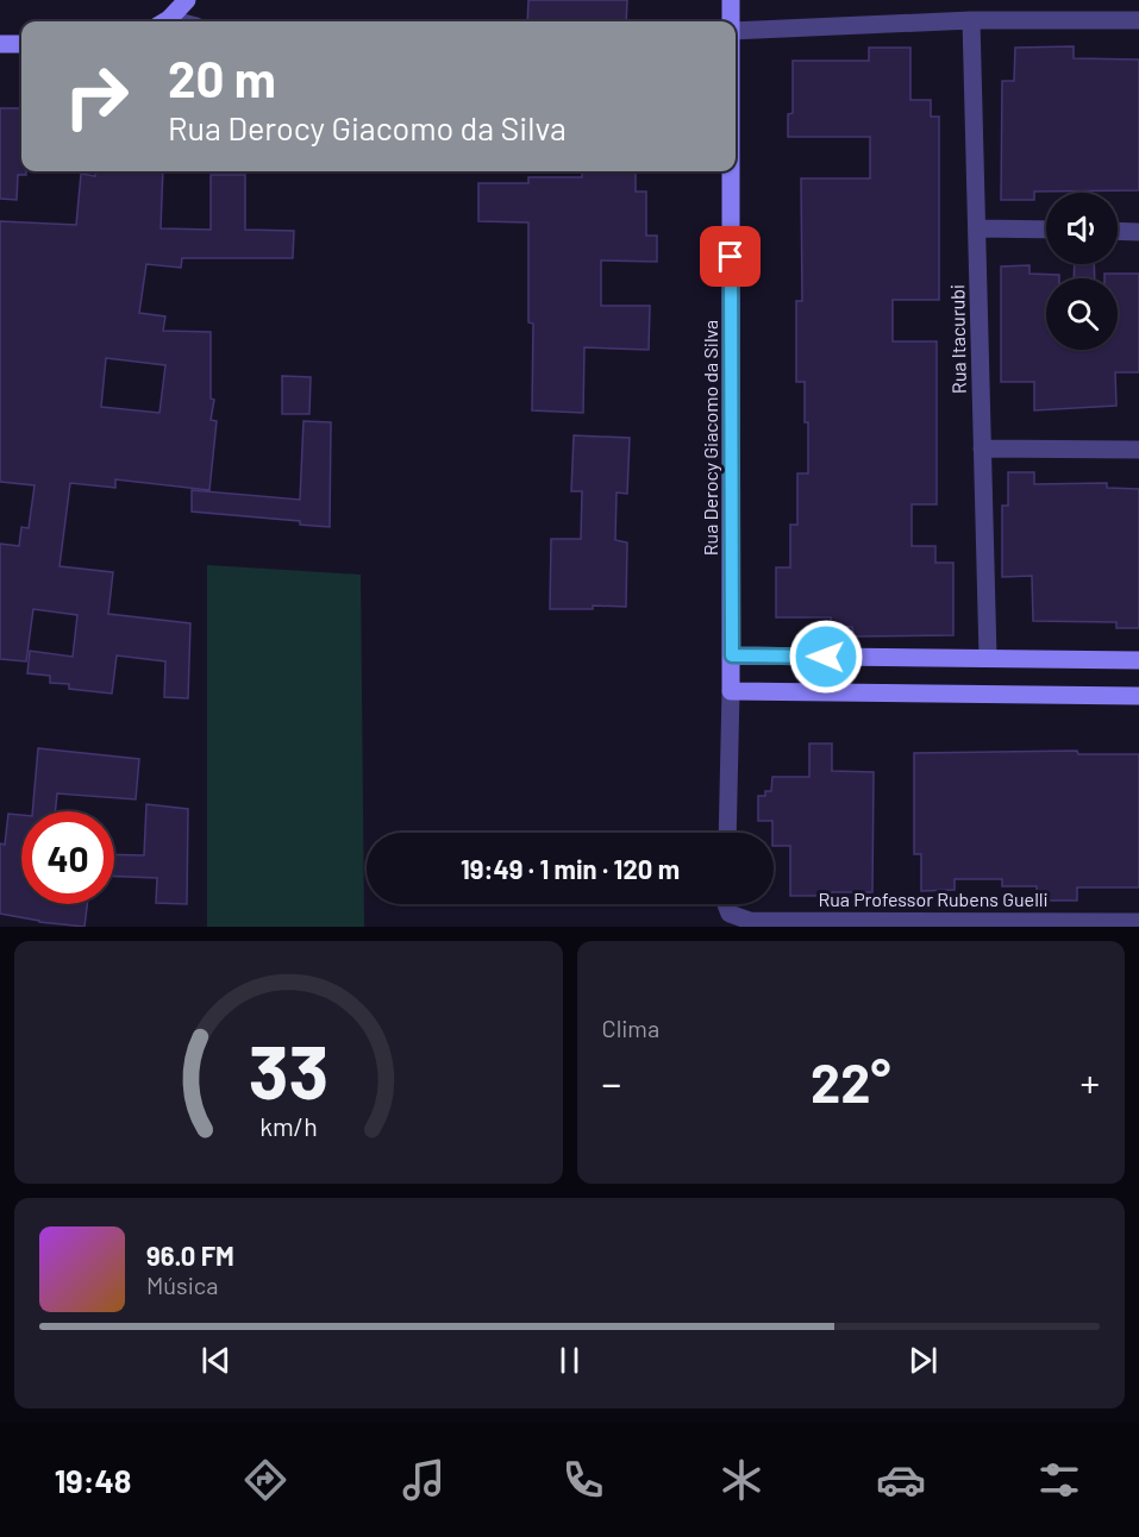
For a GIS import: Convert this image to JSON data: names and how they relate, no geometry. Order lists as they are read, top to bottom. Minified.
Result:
{"streets":{"street":["Rua Itacurubi","Rua Derocy Giacomo da Silva","Rua Professor Rubens Guelli"]},"page":{"turn":["20 m","Rua Derocy Giacomo da Silva"],"limit":"40","trip":"19:49 · 1 min · 120 m","tile":"Clima","heat":["−","22°","+"],"song":["96.0 FM","Música"],"tabs":"19:48","gauge":["33","km/h"]}}
